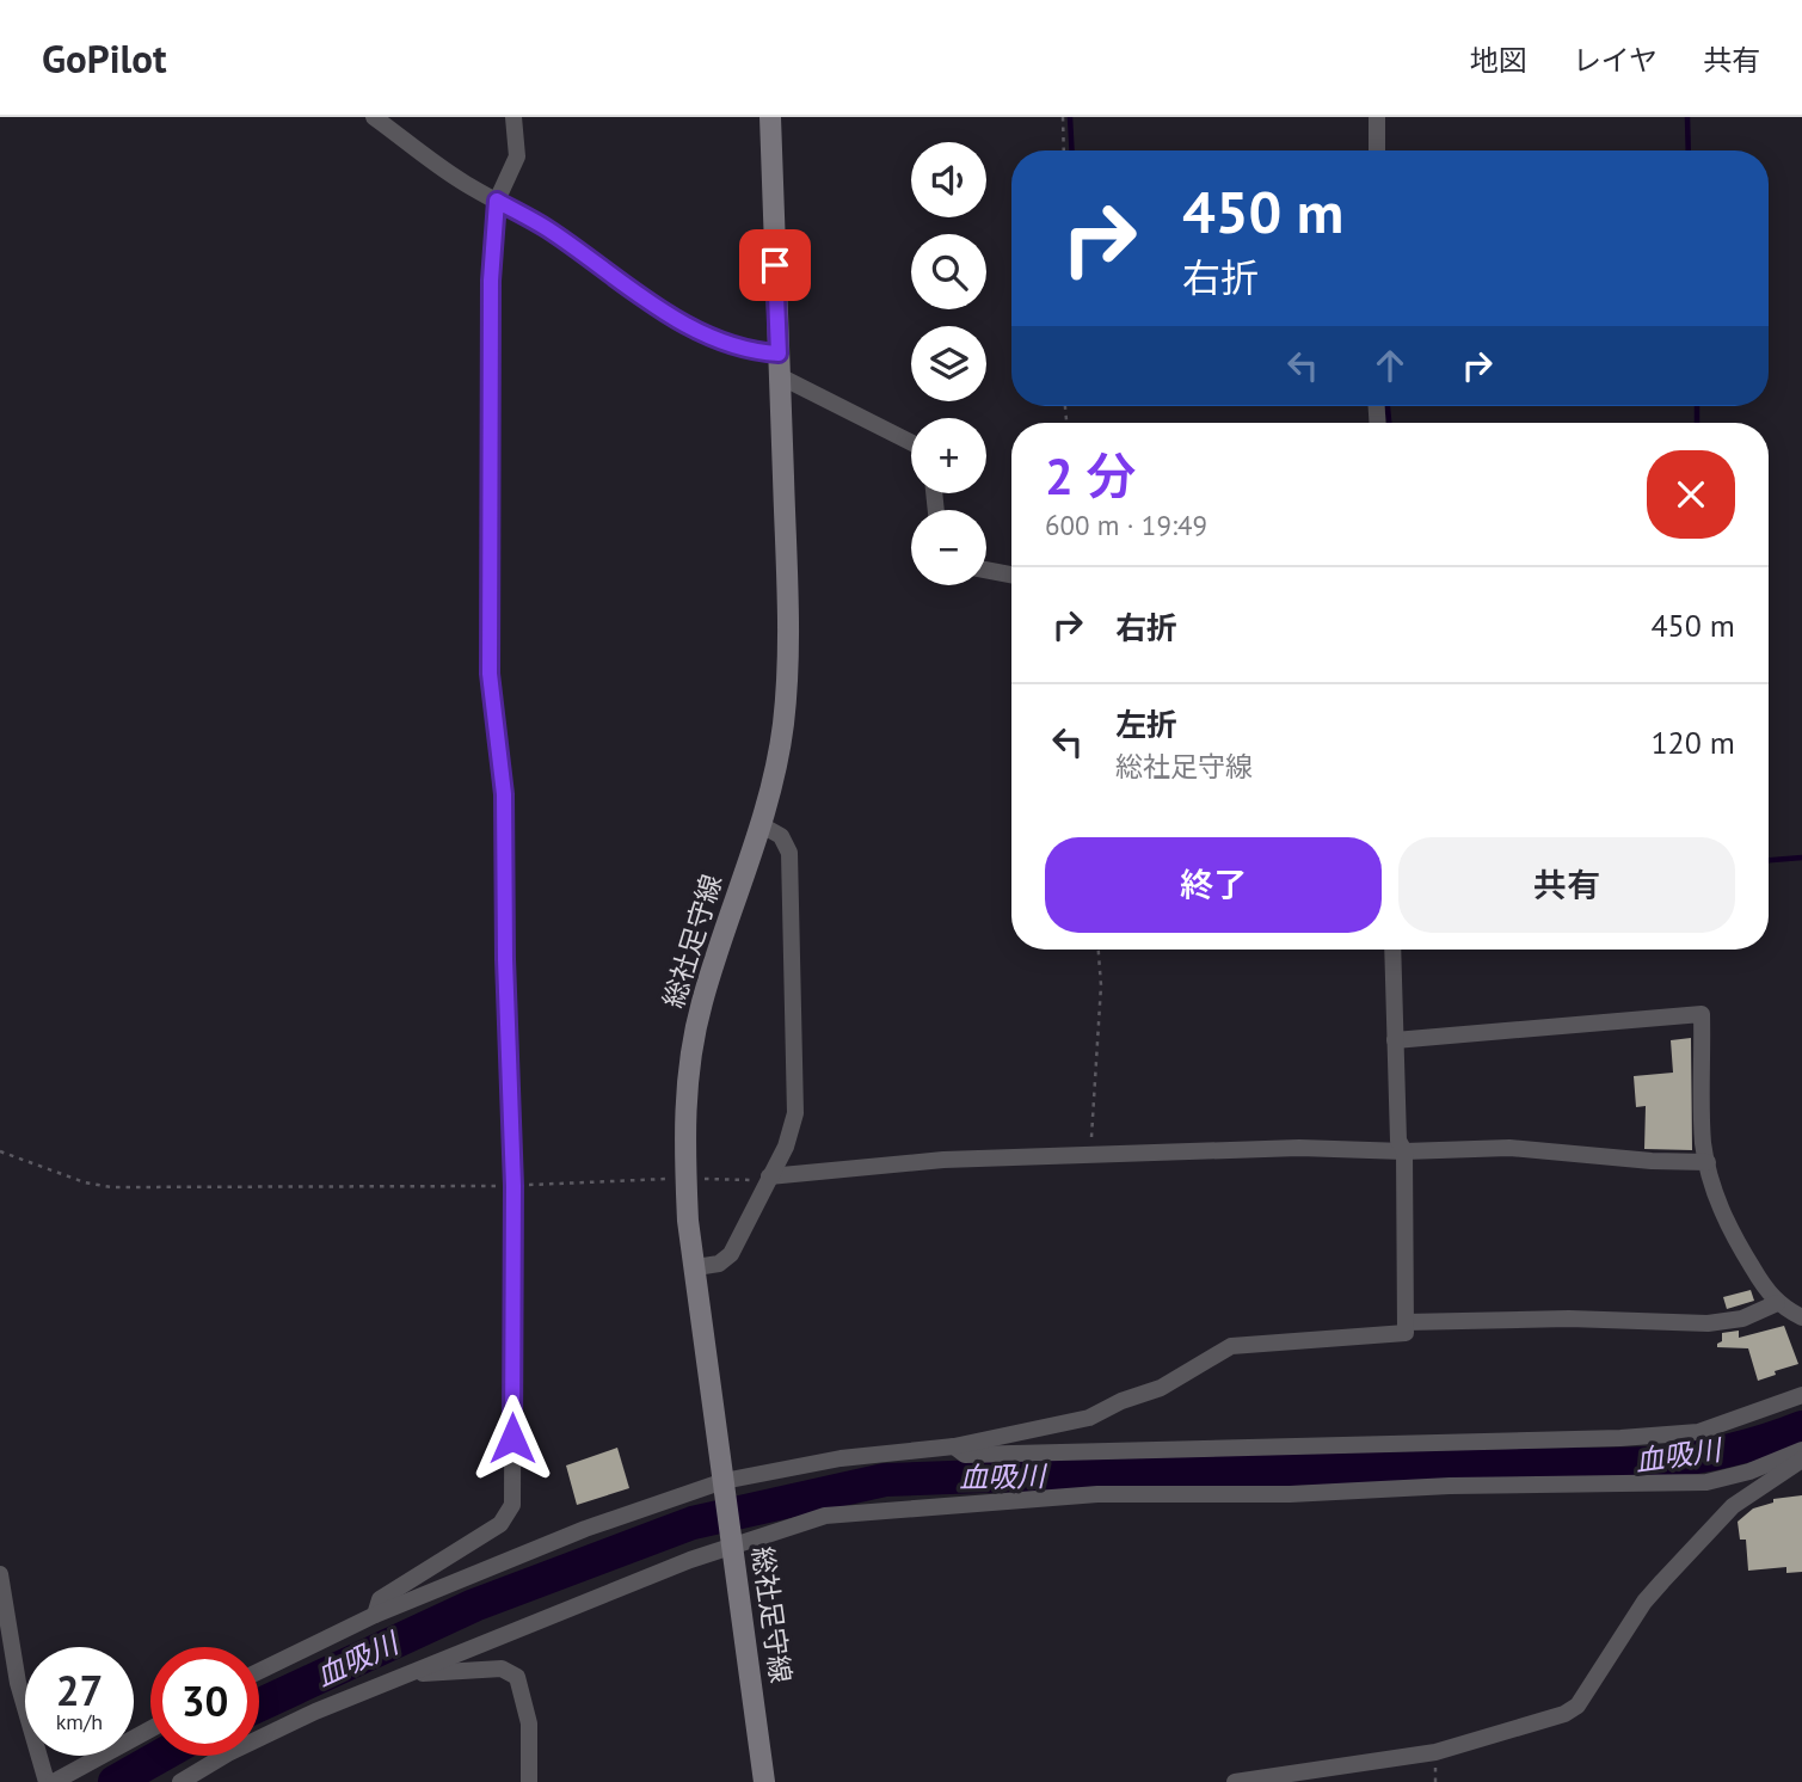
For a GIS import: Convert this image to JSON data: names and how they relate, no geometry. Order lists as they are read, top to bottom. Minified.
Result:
{"streets":{"main road":["総社足守線"]},"water":["血吸川"],"page":{"header":"GoPilot","nav":["地図","レイヤ","共有"],"map_buttons":["+","−"],"turn":["450 m","右折"],"heading":["2 分","600 m · 19:49"],"list":[{"name":"右折","value":"450 m"},{"name":"左折","note":"総社足守線","value":"120 m"}],"buttons":["終了","共有"],"speed":"27 km/h","limit":"30"}}
